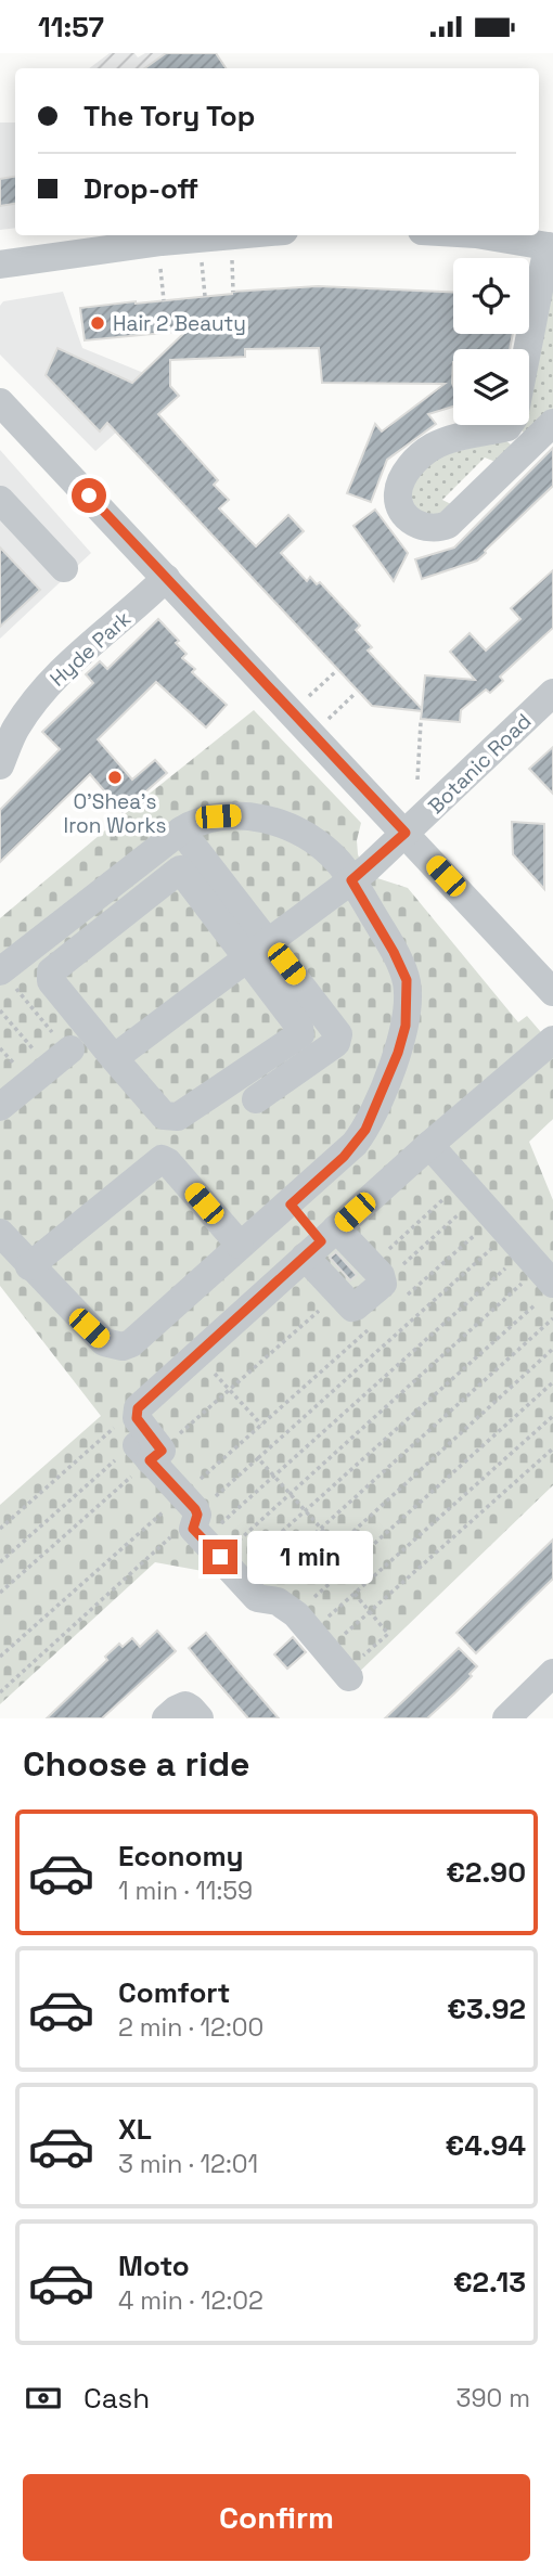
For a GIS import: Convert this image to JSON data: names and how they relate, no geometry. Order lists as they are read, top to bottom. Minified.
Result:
{"streets":{"street":["Hyde Park","Botanic Road"]},"places":["Hair 2 Beauty","O'Shea's Iron Works"],"page":{"status":"11:57","banner":["The Tory Top","Drop-off"],"bubble":"1 min","heading":"Choose a ride","list":[{"name":"Economy","note":"1 min · 11:59","value":"€2.90"},{"name":"Comfort","note":"2 min · 12:00","value":"€3.92"},{"name":"XL","note":"3 min · 12:01","value":"€4.94"},{"name":"Moto","note":"4 min · 12:02","value":"€2.13"}],"pay":["Cash","390 m"],"buttons":"Confirm"}}
